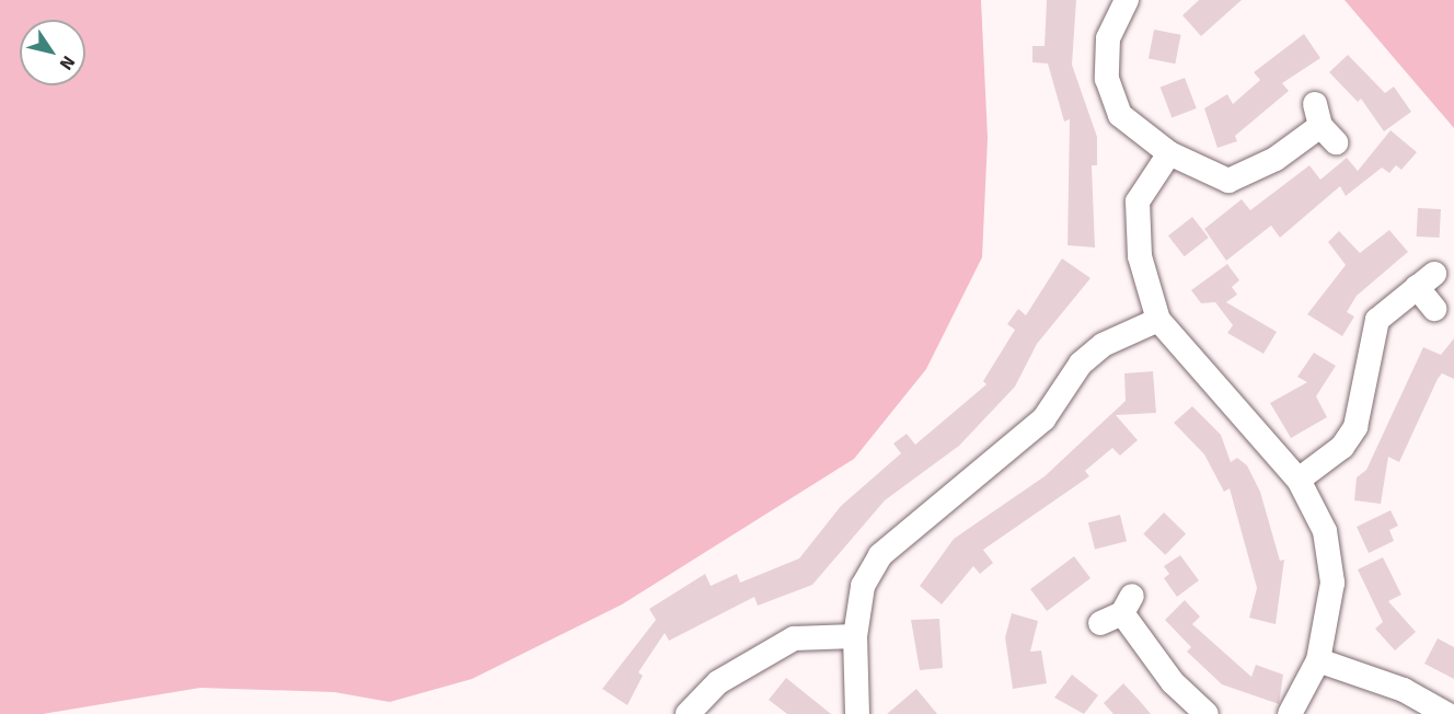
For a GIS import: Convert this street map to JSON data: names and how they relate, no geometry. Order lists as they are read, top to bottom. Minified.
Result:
{"north":"bottom right"}
